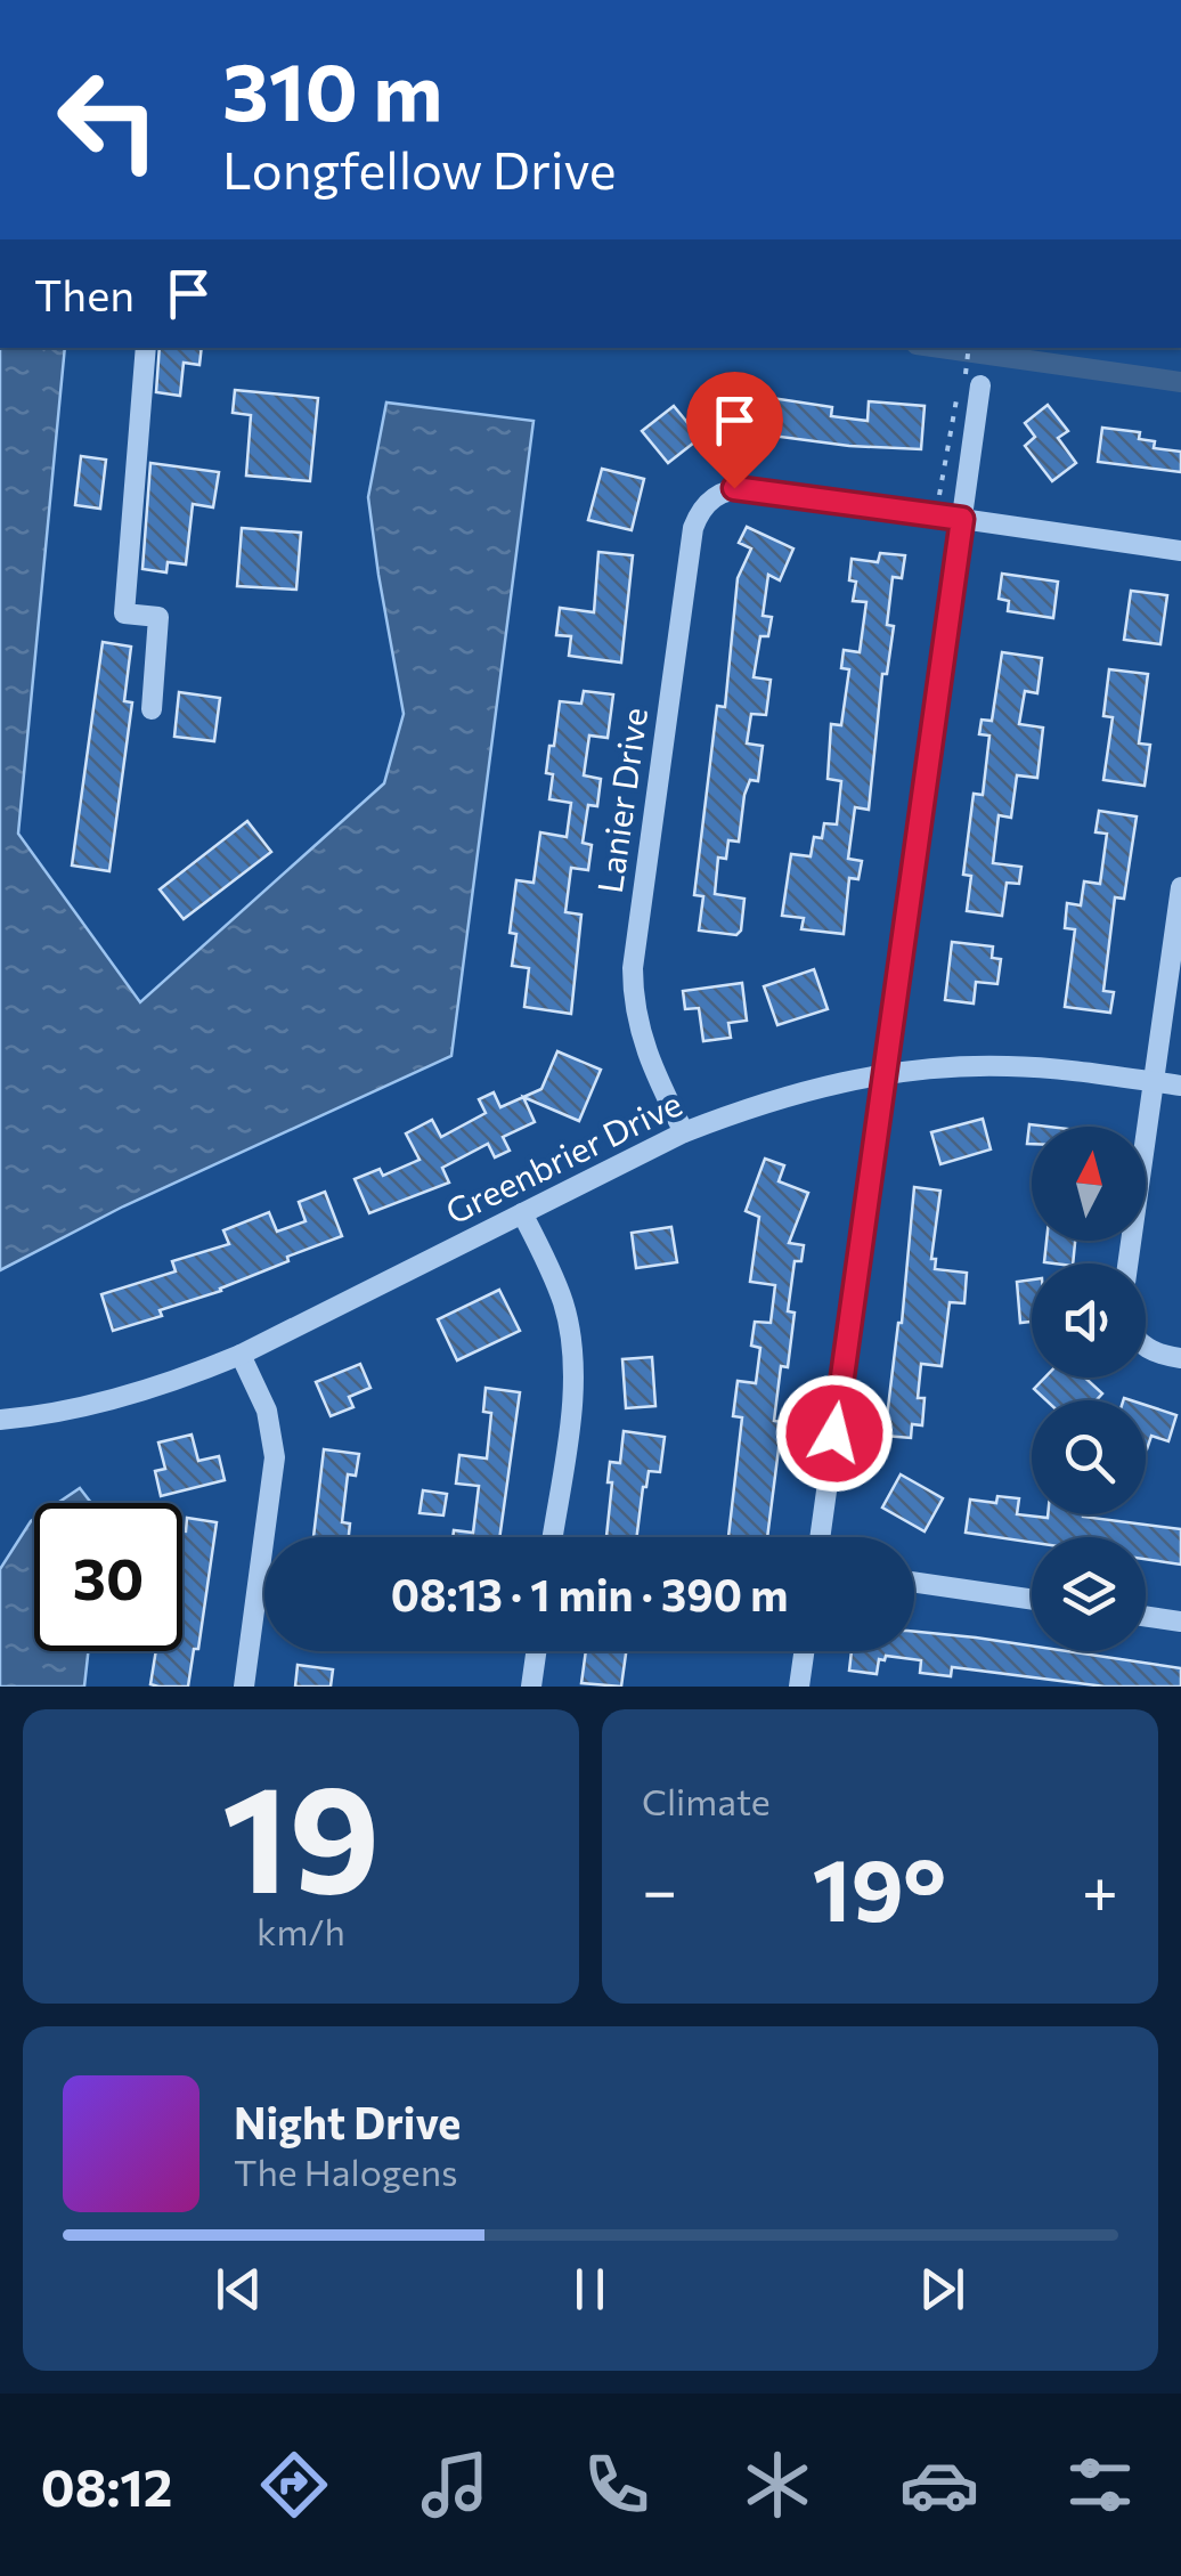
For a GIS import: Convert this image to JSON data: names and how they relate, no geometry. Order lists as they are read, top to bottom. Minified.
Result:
{"streets":{"street":["Lanier Drive","Greenbrier Drive"]},"crossings":[["Lanier Drive","Greenbrier Drive"]],"north":"top","page":{"turn":["310 m","Longfellow Drive"],"then":"Then","limit":"30","trip":"08:13 · 1 min · 390 m","tile":[["19","km/h"],"Climate"],"heat":["−","19°","+"],"song":["Night Drive","The Halogens"],"tabs":"08:12"}}
